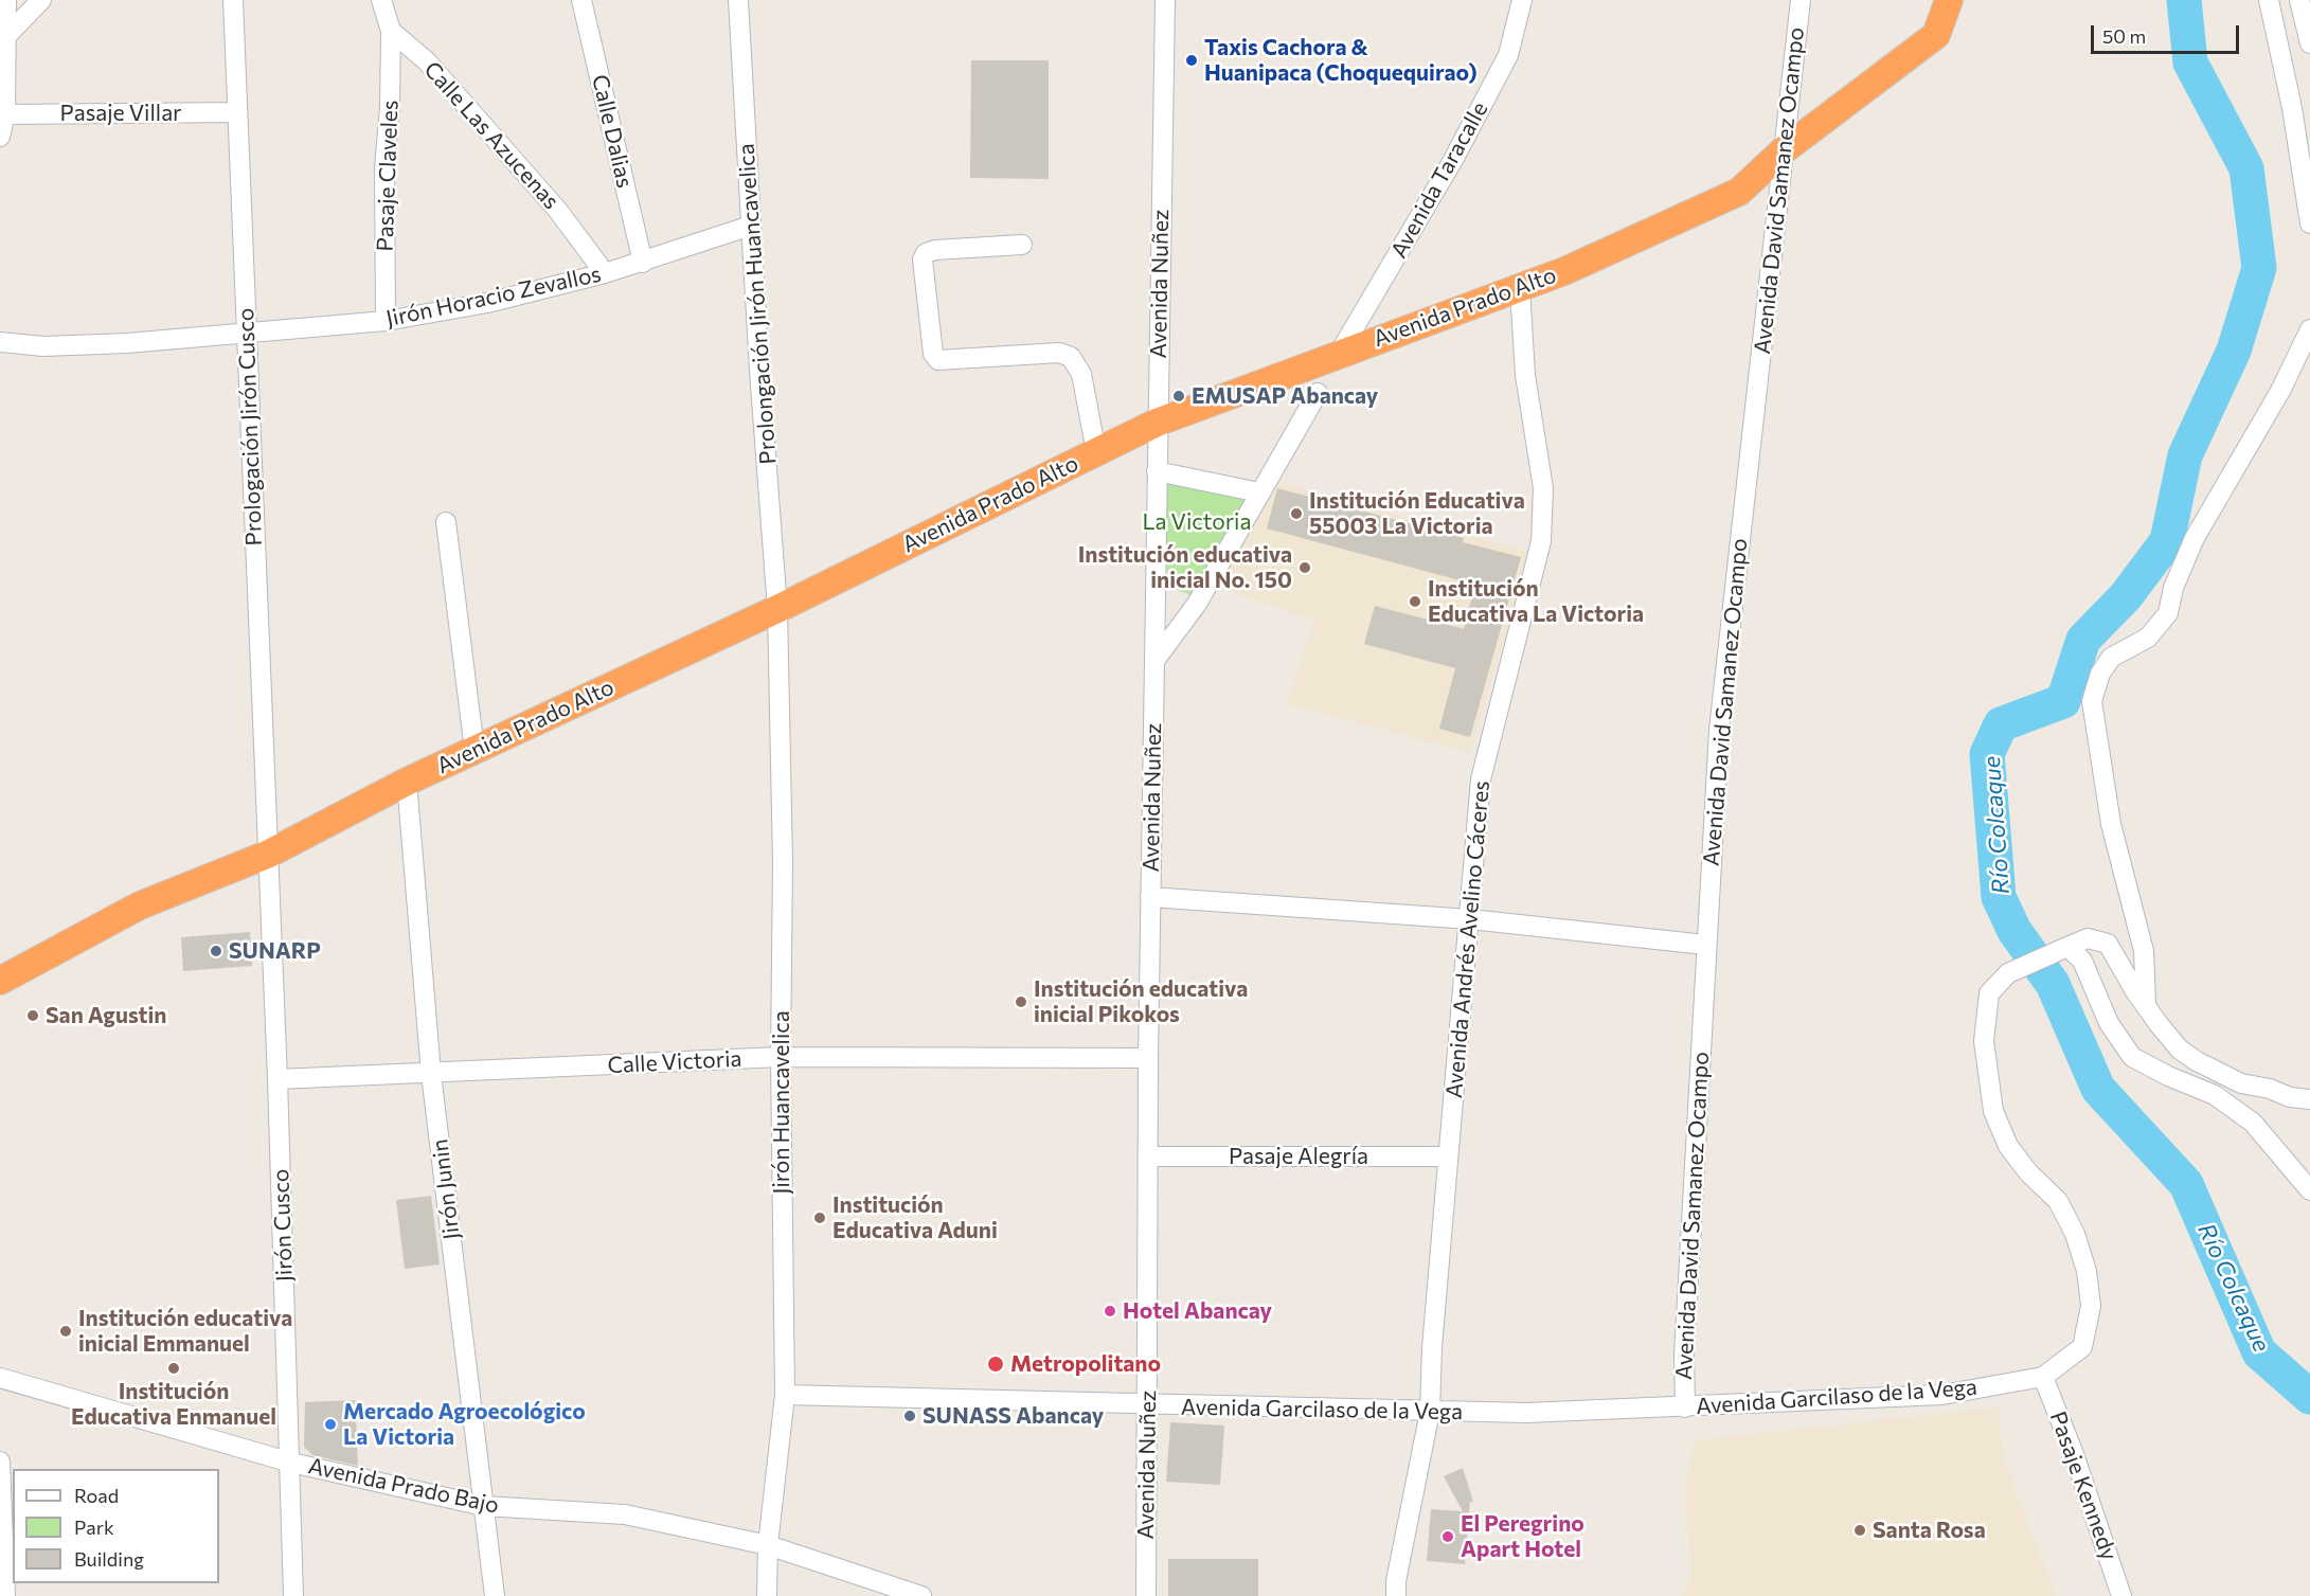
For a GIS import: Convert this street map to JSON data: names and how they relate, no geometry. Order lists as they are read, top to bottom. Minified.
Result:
{"streets":{"highway":["Avenida Prado Alto"],"street":["Pasaje Villar","Calle Dalias","Calle Las Azucenas","Pasaje Claveles","Avenida Taracalle","Avenida David Samanez Ocampo","Avenida Nuñez","Jirón Horacio Zevallos","Prolongación Jirón Huancavelica","Prologación Jirón Cusco","Avenida Andrés Avelino Cáceres","Calle Victoria","Jirón Huancavelica","Pasaje Alegría","Jirón Junin","Jirón Cusco","Avenida Garcilaso de la Vega","Avenida Prado Bajo","Pasaje Kennedy"]},"crossings":[["Pasaje Villar","Prologación Jirón Cusco"],["Calle Dalias","Jirón Horacio Zevallos"],["Calle Las Azucenas","Pasaje Claveles"],["Calle Las Azucenas","Jirón Horacio Zevallos"],["Pasaje Claveles","Jirón Horacio Zevallos"],["Avenida Taracalle","Avenida Prado Alto"],["Avenida David Samanez Ocampo","Avenida Prado Alto"],["Avenida David Samanez Ocampo","Avenida Garcilaso de la Vega"],["Avenida Nuñez","Avenida Prado Alto"],["Avenida Nuñez","Calle Victoria"],["Avenida Nuñez","Pasaje Alegría"],["Avenida Nuñez","Avenida Garcilaso de la Vega"],["Jirón Horacio Zevallos","Prolongación Jirón Huancavelica"],["Jirón Horacio Zevallos","Prologación Jirón Cusco"],["Prolongación Jirón Huancavelica","Avenida Prado Alto"],["Prolongación Jirón Huancavelica","Jirón Huancavelica"],["Avenida Prado Alto","Prologación Jirón Cusco"],["Avenida Prado Alto","Avenida Andrés Avelino Cáceres"],["Avenida Prado Alto","Jirón Huancavelica"],["Avenida Prado Alto","Jirón Junin"],["Avenida Prado Alto","Jirón Cusco"],["Prologación Jirón Cusco","Jirón Cusco"],["Avenida Andrés Avelino Cáceres","Pasaje Alegría"],["Avenida Andrés Avelino Cáceres","Avenida Garcilaso de la Vega"],["Calle Victoria","Jirón Huancavelica"],["Calle Victoria","Jirón Junin"],["Calle Victoria","Jirón Cusco"],["Jirón Huancavelica","Avenida Garcilaso de la Vega"],["Jirón Huancavelica","Avenida Prado Bajo"],["Jirón Junin","Avenida Prado Bajo"],["Jirón Cusco","Avenida Prado Bajo"],["Avenida Garcilaso de la Vega","Pasaje Kennedy"]],"water":["Río Colcaque"],"parks":["La Victoria"],"places":["Taxis Cachora & Huanipaca (Choquequirao)","EMUSAP Abancay","Institución Educativa 55003 La Victoria","Institución educativa inicial No. 150","Institución Educativa La Victoria","SUNARP","Institución educativa inicial Pikokos","San Agustin","Institución Educativa Aduni","Hotel Abancay","Institución educativa inicial Emmanuel","Metropolitano","Institución Educativa Enmanuel","SUNASS Abancay","Mercado Agroecológico La Victoria","Santa Rosa","El Peregrino Apart Hotel"],"legend":["Road","Park","Building"],"scale_bar":"50 m"}
